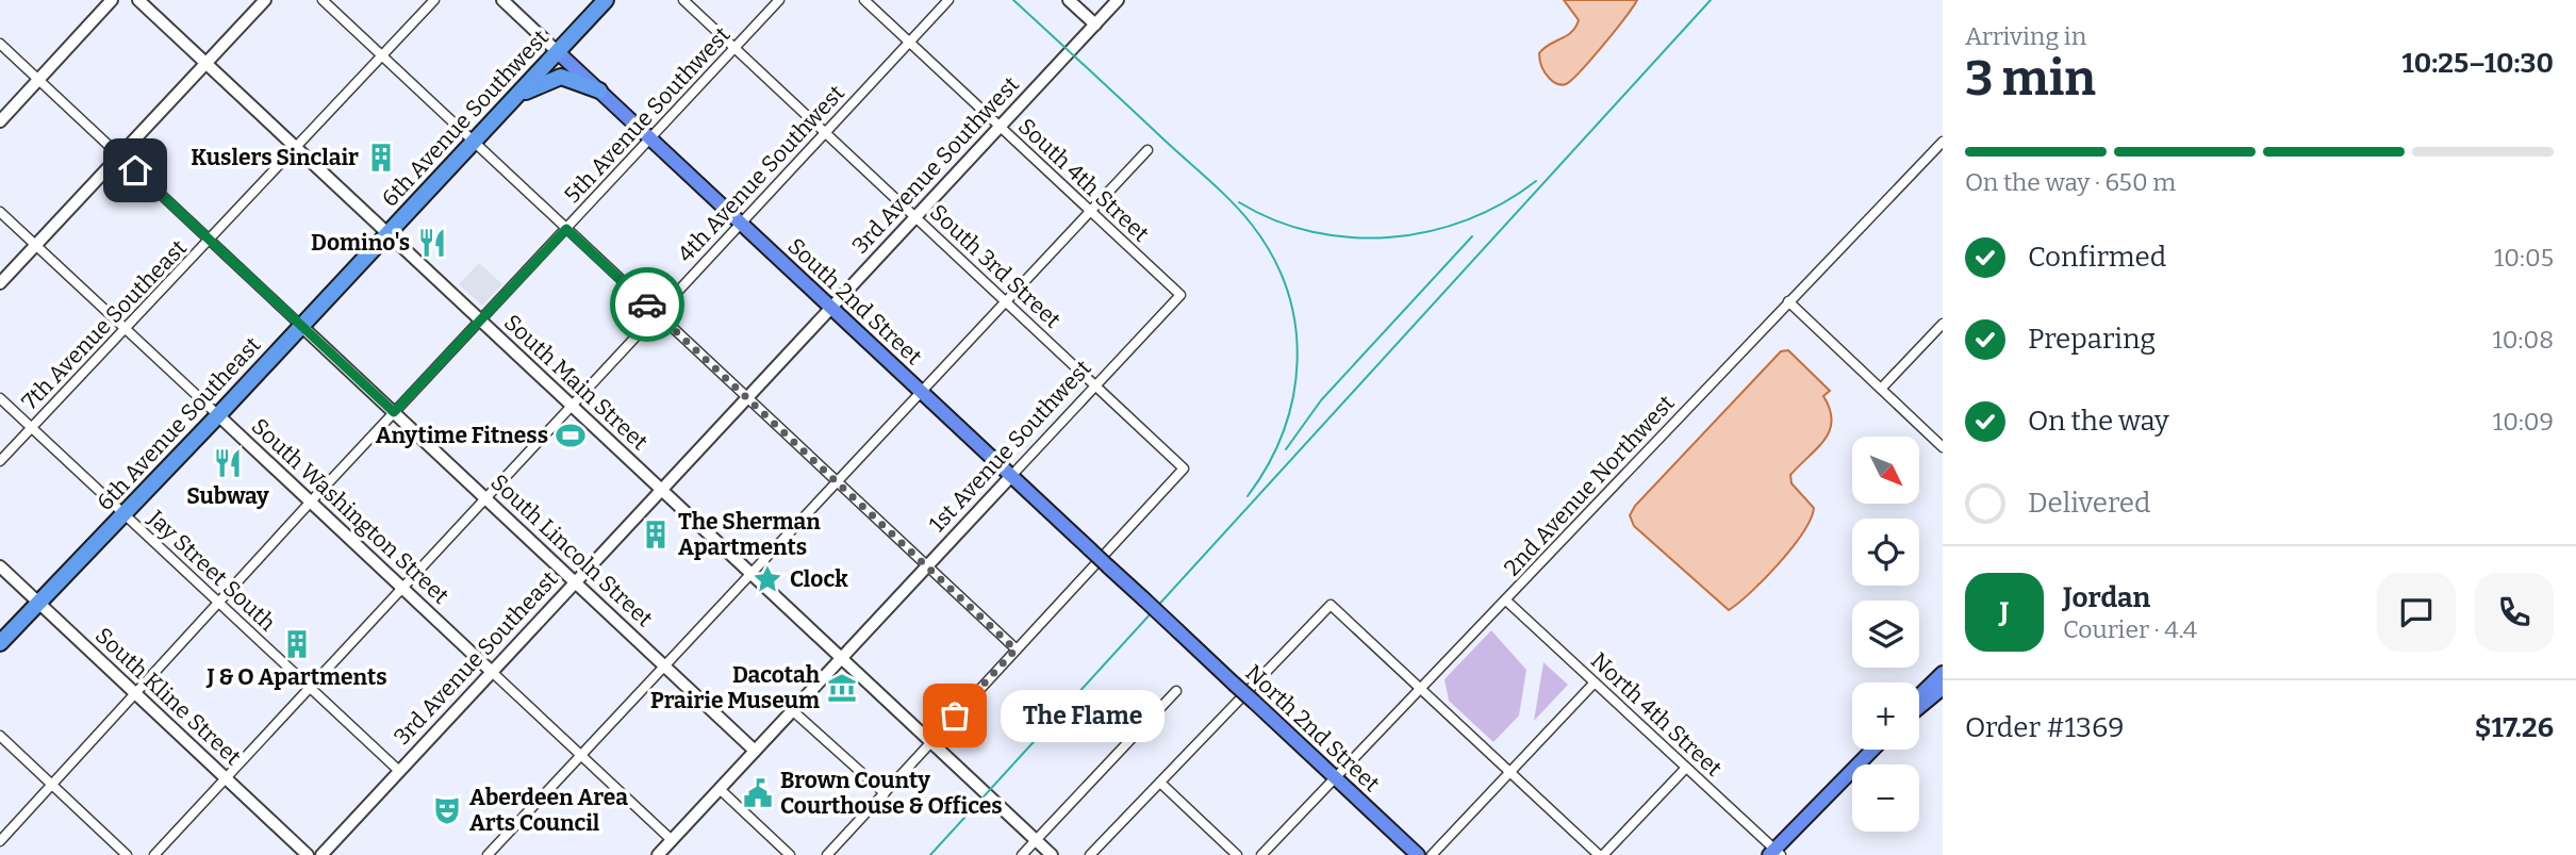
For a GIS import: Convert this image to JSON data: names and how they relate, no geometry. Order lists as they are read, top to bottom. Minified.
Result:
{"streets":{"highway":["6th Avenue Southwest","6th Avenue Southeast"],"main road":["South 2nd Street","North 2nd Street"],"street":["5th Avenue Southwest","3rd Avenue Southwest","4th Avenue Southwest","South 4th Street","South 3rd Street","7th Avenue Southeast","South Main Street","1st Avenue Southwest","2nd Avenue Northwest","South Washington Street","South Lincoln Street","Jay Street South","3rd Avenue Southeast","South Kline Street","North 4th Street"]},"crossings":[["5th Avenue Southwest","South 3rd Street"],["5th Avenue Southwest","South 2nd Street"],["5th Avenue Southwest","South Main Street"],["5th Avenue Southwest","South Washington Street"],["5th Avenue Southwest","South Lincoln Street"],["5th Avenue Southwest","Jay Street South"],["5th Avenue Southwest","South Kline Street"],["6th Avenue Southwest","South 2nd Street"],["6th Avenue Southwest","South Main Street"],["6th Avenue Southwest","6th Avenue Southeast"],["3rd Avenue Southwest","South 4th Street"],["3rd Avenue Southwest","South 3rd Street"],["3rd Avenue Southwest","South 2nd Street"],["3rd Avenue Southwest","South Main Street"],["3rd Avenue Southwest","3rd Avenue Southeast"],["4th Avenue Southwest","South 4th Street"],["4th Avenue Southwest","South 3rd Street"],["4th Avenue Southwest","South 2nd Street"],["4th Avenue Southwest","South Main Street"],["4th Avenue Southwest","South Washington Street"],["4th Avenue Southwest","South Lincoln Street"],["4th Avenue Southwest","Jay Street South"],["4th Avenue Southwest","South Kline Street"],["South 4th Street","1st Avenue Southwest"],["South 3rd Street","1st Avenue Southwest"],["South 2nd Street","1st Avenue Southwest"],["South 2nd Street","North 2nd Street"],["7th Avenue Southeast","South Main Street"],["7th Avenue Southeast","South Washington Street"],["7th Avenue Southeast","South Lincoln Street"],["7th Avenue Southeast","Jay Street South"],["South Main Street","6th Avenue Southeast"],["South Main Street","1st Avenue Southwest"],["South Main Street","3rd Avenue Southeast"],["6th Avenue Southeast","South Washington Street"],["6th Avenue Southeast","South Lincoln Street"],["6th Avenue Southeast","Jay Street South"],["6th Avenue Southeast","South Kline Street"],["1st Avenue Southwest","South Washington Street"],["1st Avenue Southwest","South Lincoln Street"],["2nd Avenue Northwest","North 4th Street"],["2nd Avenue Northwest","North 2nd Street"],["South Washington Street","3rd Avenue Southeast"],["South Lincoln Street","3rd Avenue Southeast"],["Jay Street South","3rd Avenue Southeast"]],"places":{"building":["Kuslers Sinclair","The Sherman Apartments","J & O Apartments"],"restaurant":["Domino's","Subway"],"sports":["Anytime Fitness"],"place":["Clock"],"museum":["Dacotah Prairie Museum"],"other":["The Flame"],"public building":["Brown County Courthouse & Offices"],"theatre":["Aberdeen Area Arts Council"]},"north":"bottom right","page":{"heading":["3 min","Arriving in","10:25–10:30"],"panel":["Jordan","Courier · 4.4","Order #1369","$17.26"],"bar":"On the way · 650 m","list":[["Confirmed","10:05"],["Preparing","10:08"],["On the way","10:09"],"Delivered"],"map_buttons":["+","−"],"round":"J","bubble":"The Flame"}}
